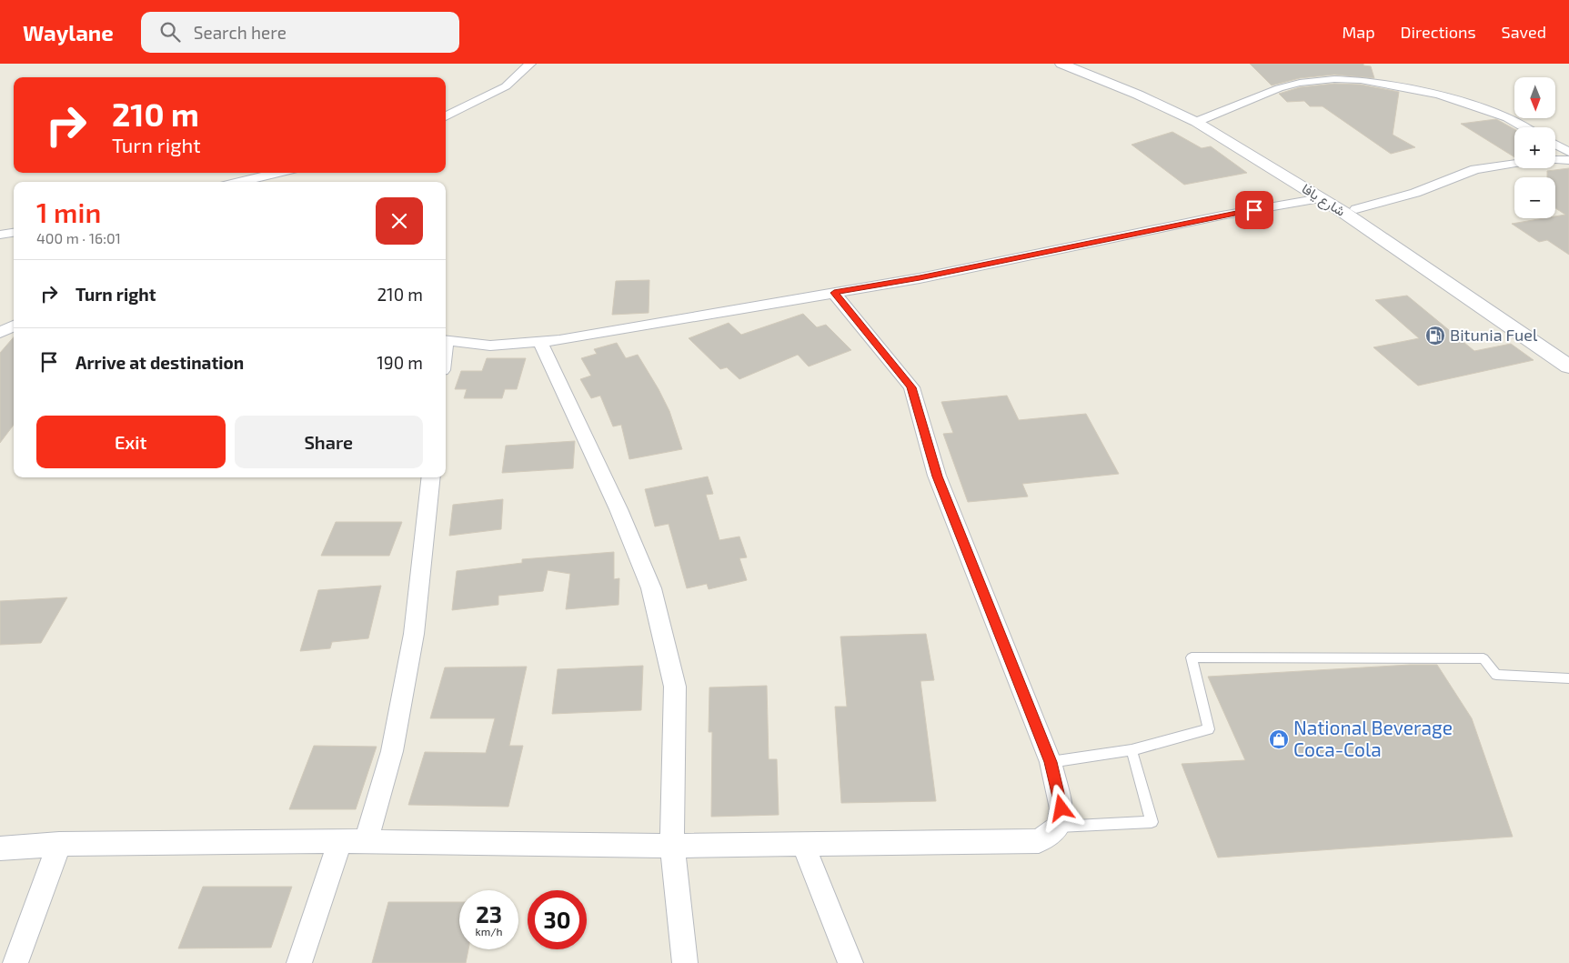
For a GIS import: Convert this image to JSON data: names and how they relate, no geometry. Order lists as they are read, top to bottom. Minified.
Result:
{"streets":{"street":["شارع يافا"]},"places":{"fuel station":["Bitunia Fuel"],"shop":["National Beverage Coca-Cola"]},"north":"bottom","page":{"header":"Waylane","search":"Search here","nav":["Map","Directions","Saved"],"map_buttons":["+","−"],"turn":["210 m","Turn right"],"heading":["1 min","400 m · 16:01"],"list":[{"name":"Turn right","value":"210 m"},{"name":"Arrive at destination","value":"190 m"}],"buttons":["Exit","Share"],"speed":"23 km/h","limit":"30"}}
